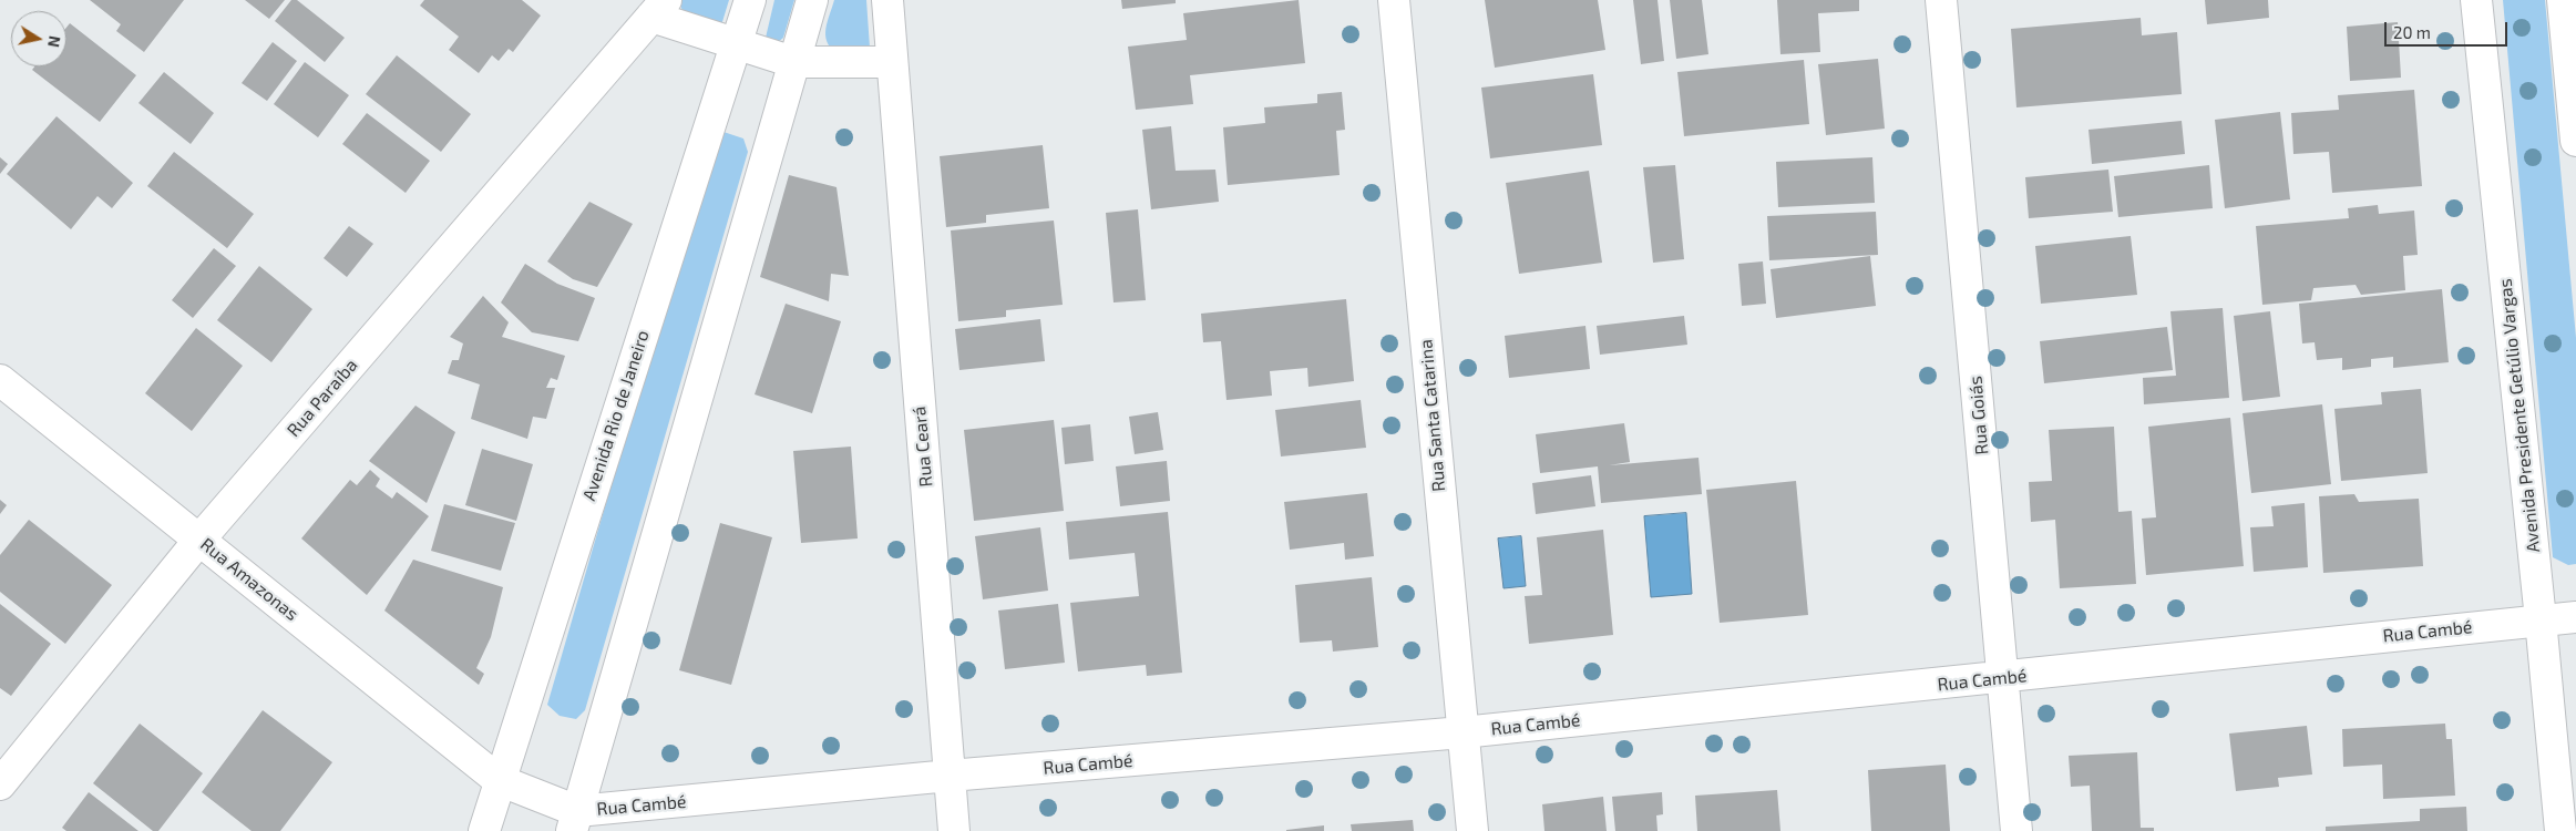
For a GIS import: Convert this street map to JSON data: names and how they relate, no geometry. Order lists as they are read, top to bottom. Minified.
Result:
{"streets":{"street":["Rua Paraíba","Avenida Rio de Janeiro","Rua Santa Catarina","Rua Goiás","Avenida Presidente Getúlio Vargas","Rua Ceará","Rua Amazonas","Rua Cambé"]},"crossings":[["Rua Paraíba","Avenida Rio de Janeiro"],["Rua Paraíba","Rua Amazonas"],["Avenida Rio de Janeiro","Rua Amazonas"],["Avenida Rio de Janeiro","Rua Cambé"],["Rua Santa Catarina","Rua Cambé"],["Rua Goiás","Rua Cambé"],["Avenida Presidente Getúlio Vargas","Rua Cambé"],["Rua Ceará","Rua Cambé"],["Rua Amazonas","Rua Cambé"]],"scale_bar":"20 m","north":"right"}
